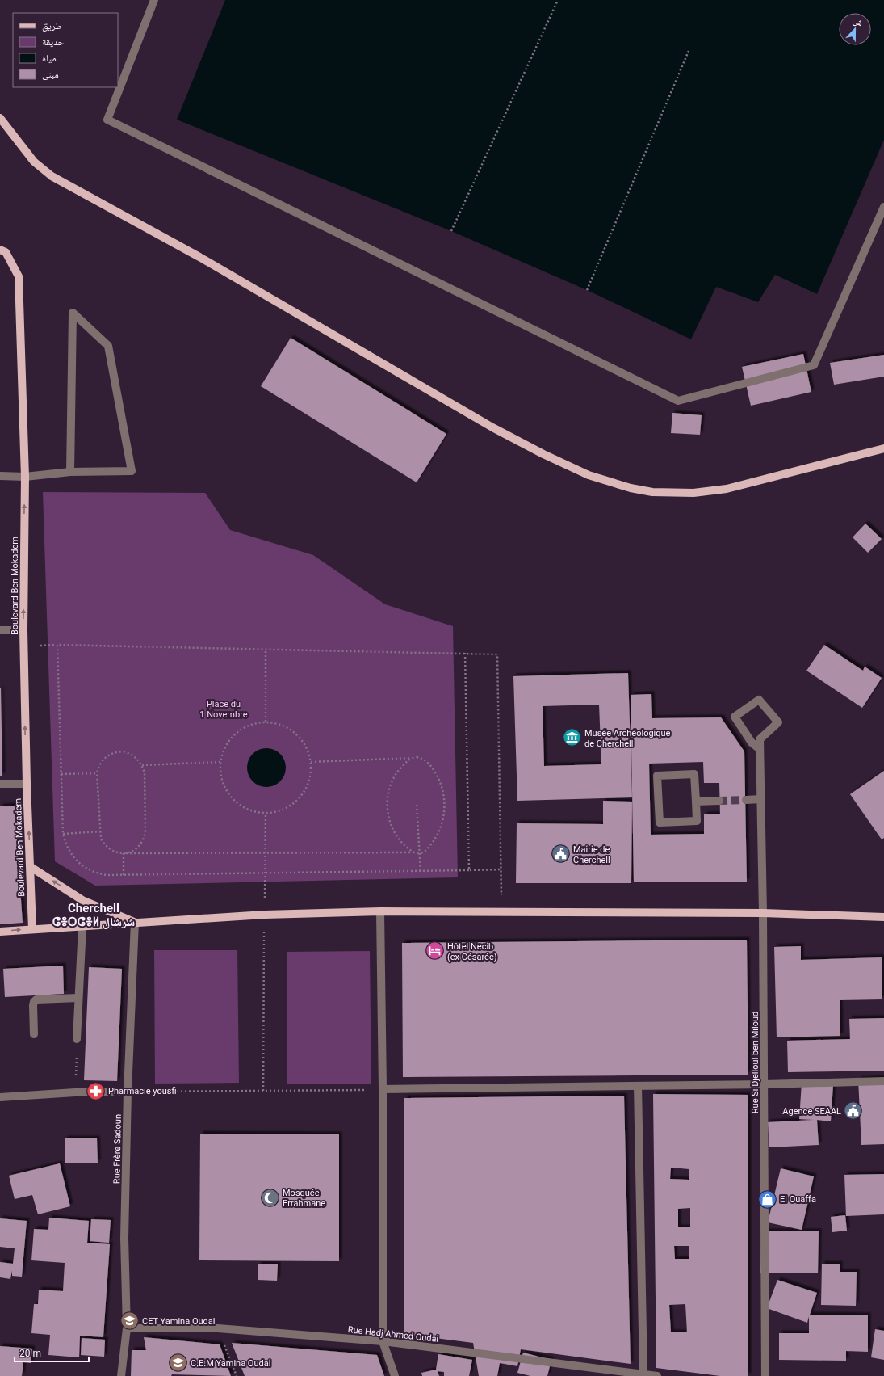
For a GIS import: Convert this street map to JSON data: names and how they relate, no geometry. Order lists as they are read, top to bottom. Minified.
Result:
{"streets":{"main road":["Boulevard Ben Mokadem"],"street":["Rue Si Djelloul ben Miloud","Rue Frère Sadoun","Rue Hadj Ahmed Oudai"]},"crossings":[["Rue Frère Sadoun","Rue Hadj Ahmed Oudai"]],"one_way":["Boulevard Ben Mokadem"],"districts":["Cherchell ⵛⴻⵔⵛⴻⵍ شرشال"],"parks":["Place du 1 Novembre"],"places":{"museum":["Musée Archéologique de Cherchell"],"public building":["Mairie de Cherchell","Agence SEAAL"],"hotel":["Hôtel Necib (ex Césarée)"],"pharmacy":["Pharmacie yousfi"],"mosque":["Mosquée Errahmane"],"shop":["El Ouaffa"],"school or university":["CET Yamina Oudai","C.E.M Yamina Oudai"]},"legend":["طريق","حديقة","مياه","مبنى"],"scale_bar":"20 m","north":"top"}
